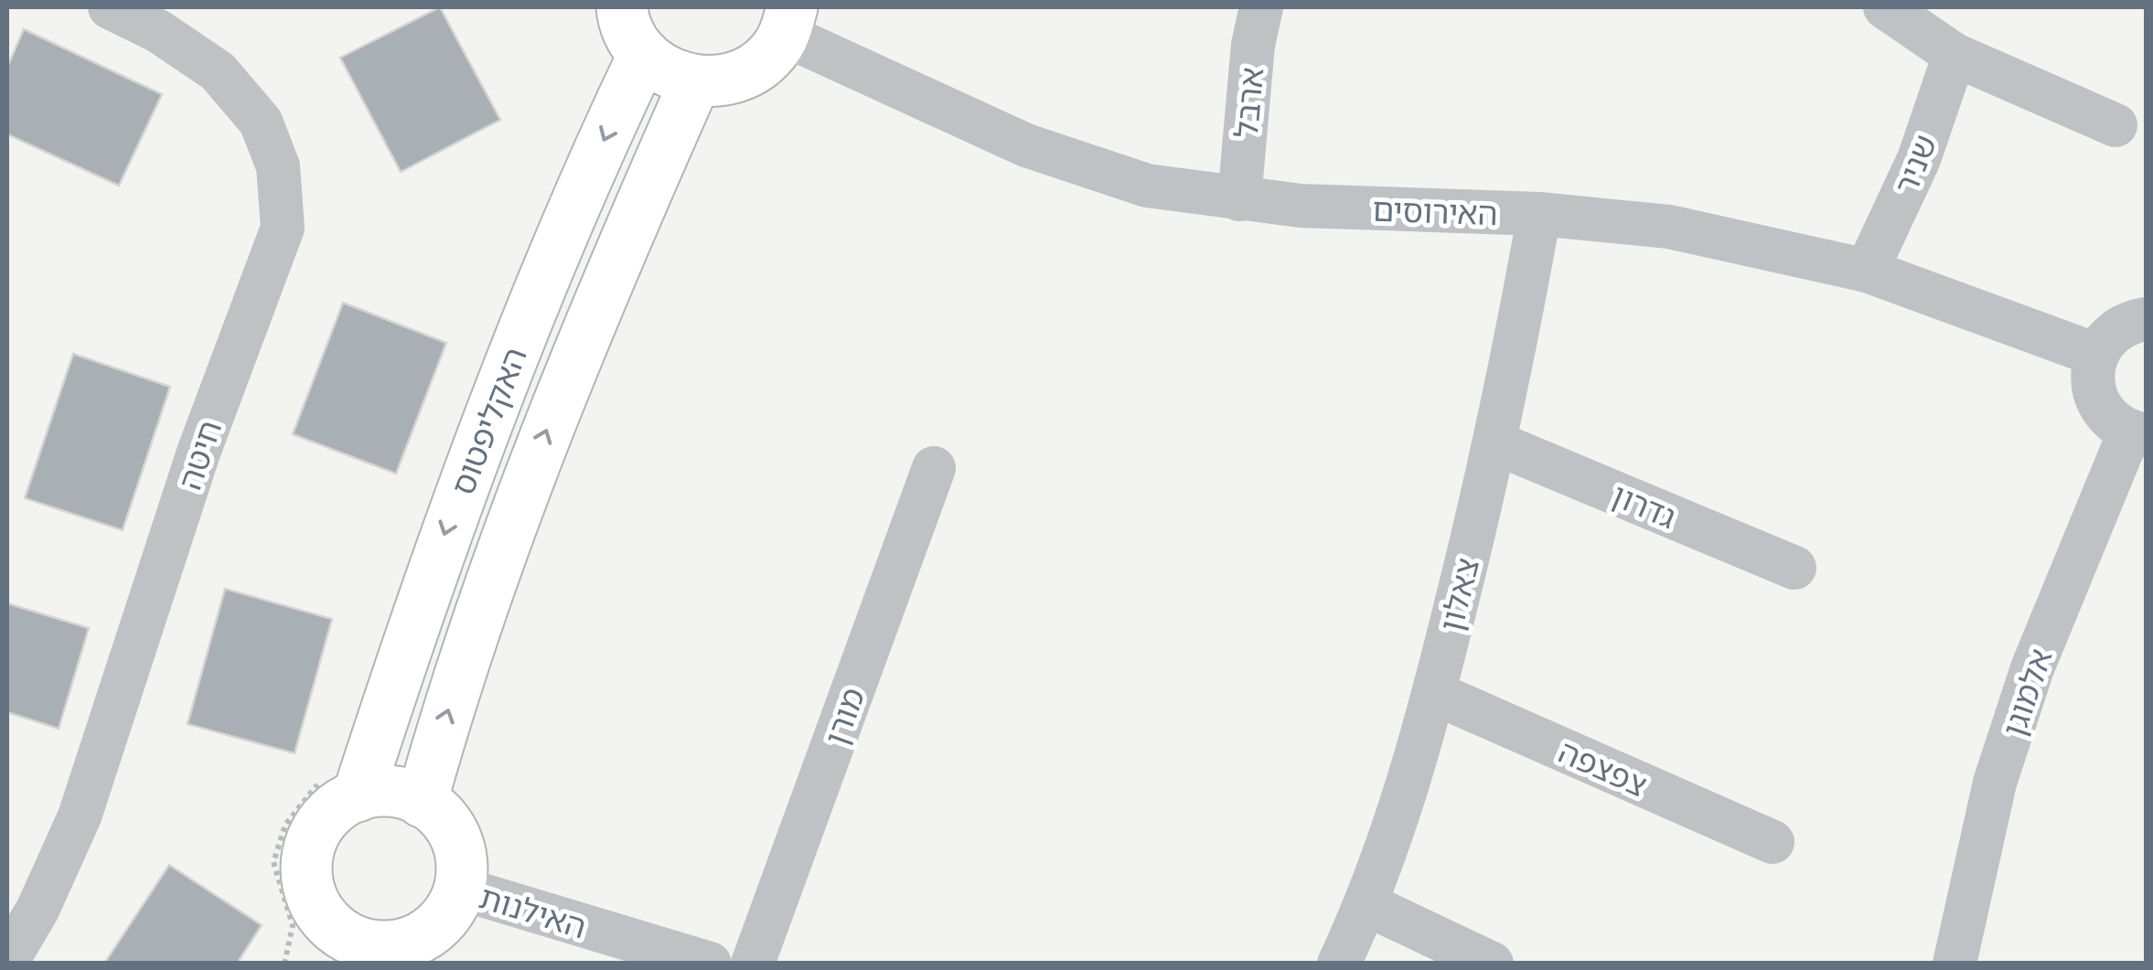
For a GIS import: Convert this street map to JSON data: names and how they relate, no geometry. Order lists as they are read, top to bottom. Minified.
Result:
{"streets":{"main road":["האקליפטוס"],"street":["ארבל","שניר","האירוסים","חיטה","גדרון","צאלון","אלמוגן","מורן","צפצפה","האילנות"]},"crossings":[["ארבל","האירוסים"],["שניר","האירוסים"],["האירוסים","צאלון"],["האקליפטוס","האילנות"],["גדרון","צאלון"],["צאלון","צפצפה"]]}
